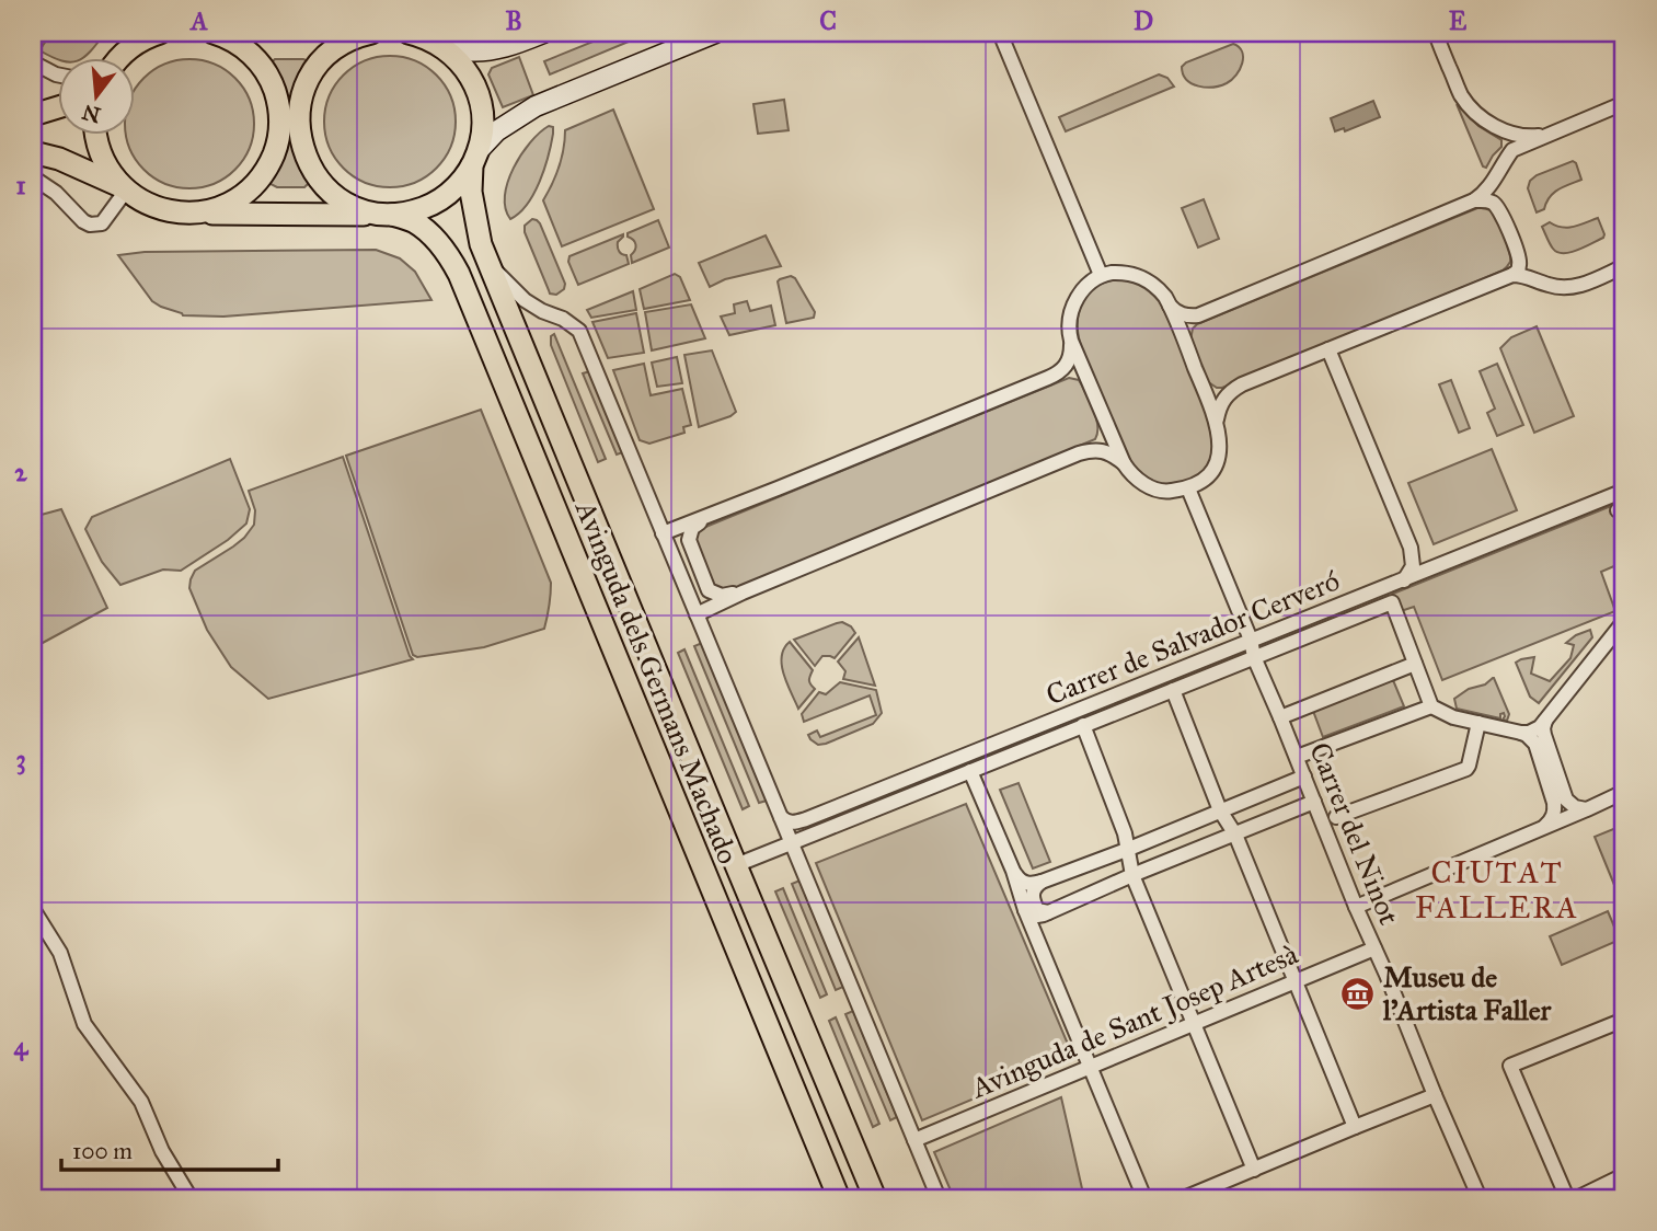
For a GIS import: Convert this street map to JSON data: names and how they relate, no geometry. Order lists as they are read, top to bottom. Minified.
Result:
{"streets":{"main road":["Avinguda dels Germans Machado"],"street":["Carrer de Salvador Cerveró","Carrer del Ninot","Avinguda de Sant Josep Artesà"]},"crossings":[["Carrer de Salvador Cerveró","Avinguda dels Germans Machado"],["Carrer de Salvador Cerveró","Carrer del Ninot"],["Avinguda dels Germans Machado","Avinguda de Sant Josep Artesà"],["Carrer del Ninot","Avinguda de Sant Josep Artesà"]],"districts":["CIUTAT FALLERA"],"places":{"museum":["Museu de l'Artista Faller"]},"scale_bar":"100 m","north":"bottom","grid":{"columns":["A","B","C","D","E"],"rows":["1","2","3","4"]}}
